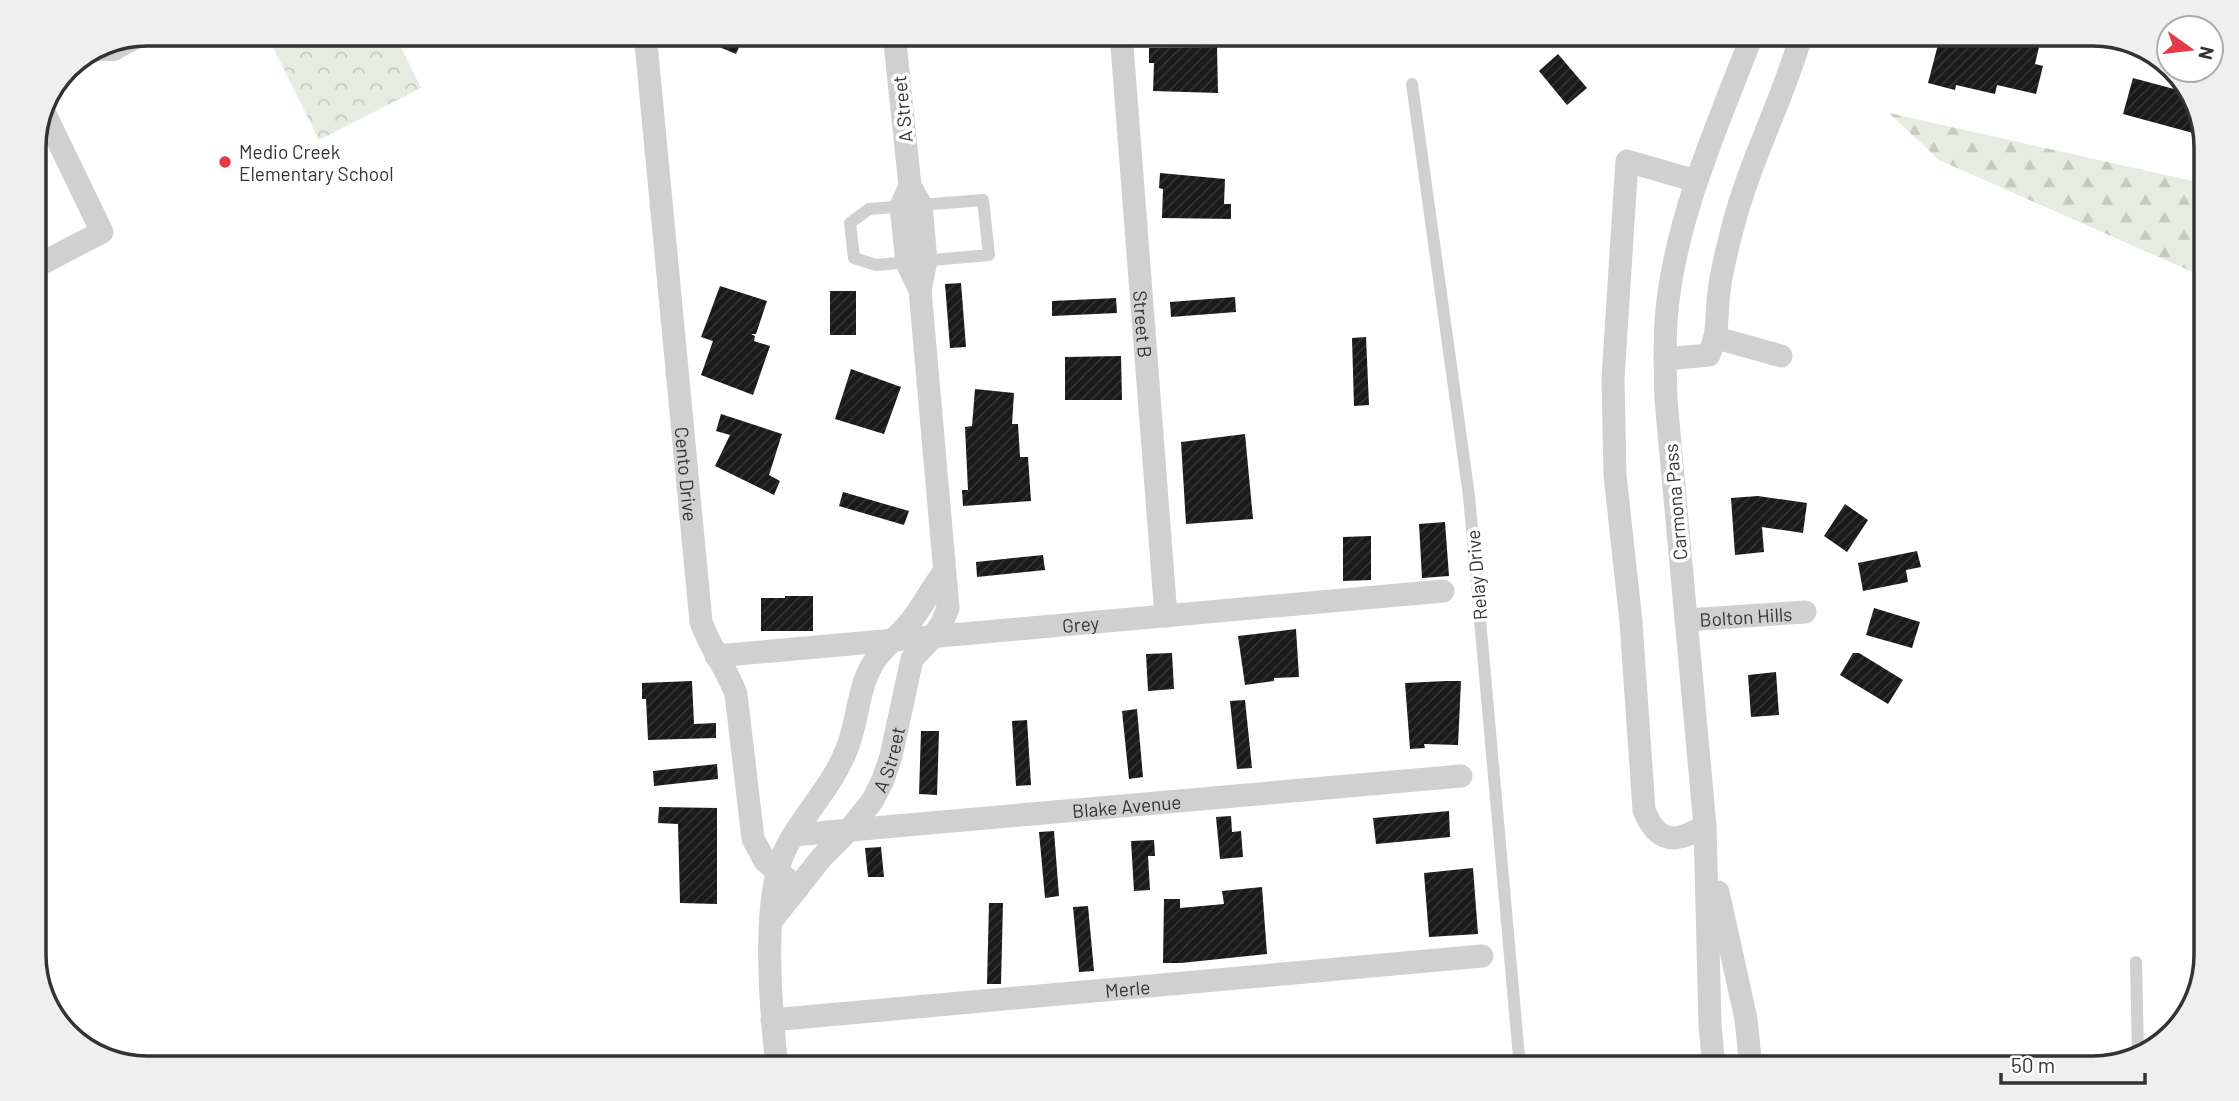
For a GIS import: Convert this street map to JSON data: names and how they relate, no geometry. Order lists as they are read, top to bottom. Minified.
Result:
{"streets":{"street":["A Street","Street B","Cento Drive","Carmona Pass","Bolton Hills","Grey","Blake Avenue","Merle"],"lane":["Relay Drive"]},"crossings":[["A Street","Cento Drive"],["A Street","Grey"],["A Street","Blake Avenue"],["A Street","Merle"],["Street B","Grey"],["Cento Drive","Grey"],["Carmona Pass","Bolton Hills"]],"places":["Medio Creek Elementary School"],"scale_bar":"50 m","north":"right"}
